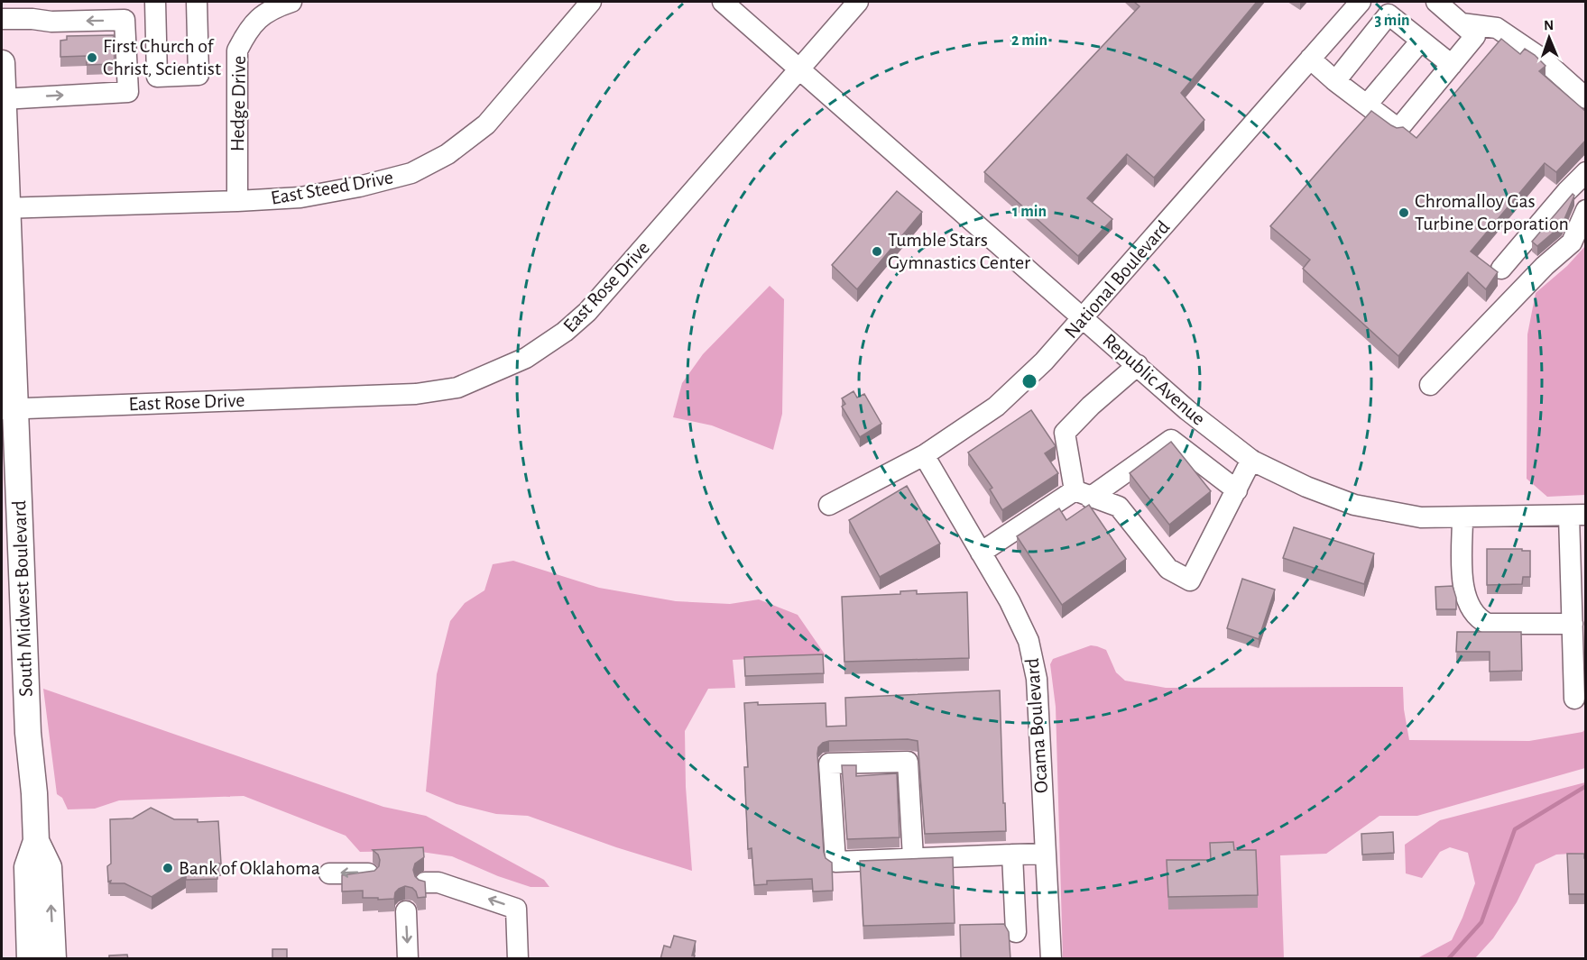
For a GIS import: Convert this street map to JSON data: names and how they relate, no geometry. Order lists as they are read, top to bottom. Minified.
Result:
{"streets":{"main road":["South Midwest Boulevard"],"street":["Hedge Drive","East Steed Drive","National Boulevard","East Rose Drive","Republic Avenue","Ocama Boulevard"]},"crossings":[["Hedge Drive","East Steed Drive"],["East Steed Drive","South Midwest Boulevard"],["National Boulevard","Republic Avenue"],["National Boulevard","Ocama Boulevard"],["East Rose Drive","Republic Avenue"],["East Rose Drive","South Midwest Boulevard"]],"places":["First Church of Christ, Scientist","Chromalloy Gas Turbine Corporation","Tumble Stars Gymnastics Center","Bank of Oklahoma"],"north":"top","rings":["3 min","2 min","1 min"]}
